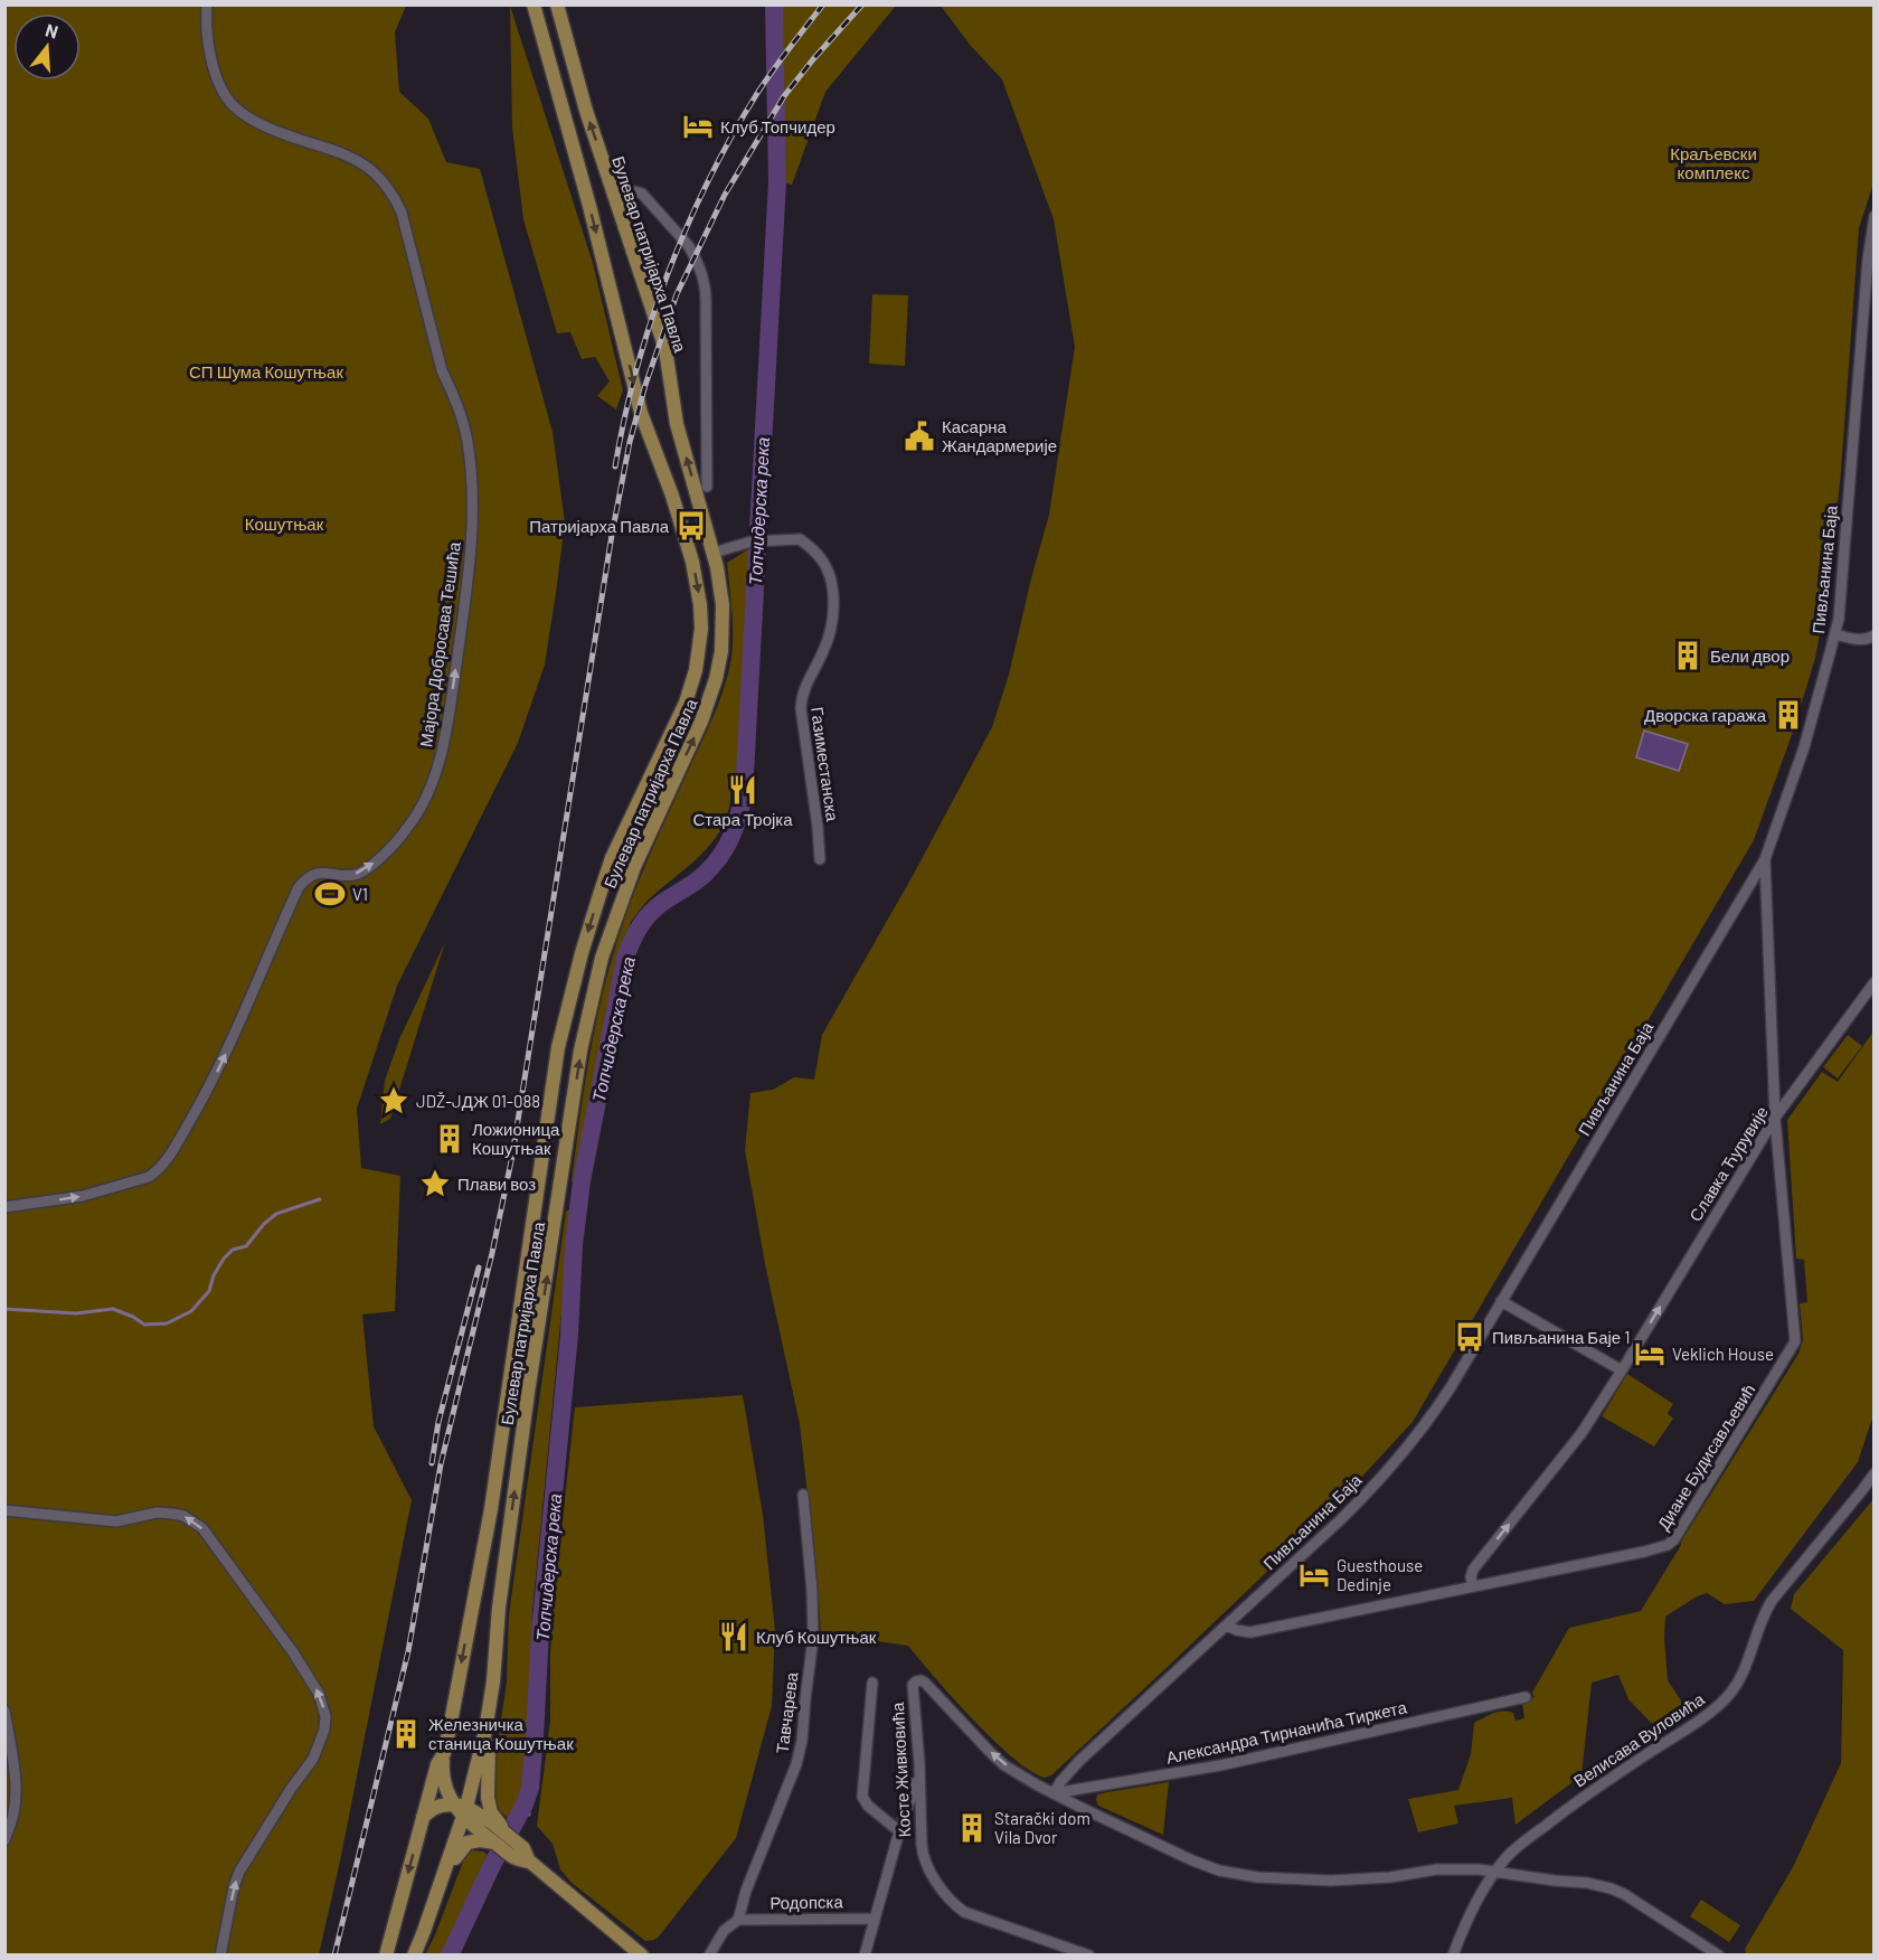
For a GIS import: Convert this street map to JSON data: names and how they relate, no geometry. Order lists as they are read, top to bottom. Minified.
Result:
{"streets":{"main road":["Булевар патријарха Павла"],"street":["Пивљанина Баја","Мајора Добросава Тешића","Газиместанска","Славка Ћурувије","Диане Будисављевић","Тавчарева","Александра Тирнанића Тиркета","Велисава Вуловића","Косте Живковића","Родопска"]},"crossings":[["Булевар патријарха Павла","Газиместанска"],["Пивљанина Баја","Диане Будисављевић"],["Пивљанина Баја","Александра Тирнанића Тиркета"],["Пивљанина Баја","Косте Живковића"],["Славка Ћурувије","Диане Будисављевић"],["Тавчарева","Родопска"],["Александра Тирнанића Тиркета","Косте Живковића"]],"one_way":["Славка Ћурувије"],"water":["Топчидерска река"],"parks":["Краљевски комплекс","СП Шума Кошутњак","Кошутњак"],"places":{"hotel":["Клуб Топчидер","Veklich House","Guesthouse Dedinje"],"public building":["Касарна Жандармерије"],"bus stop":["Патријарха Павла","Пивљанина Баје 1"],"building":["Бели двор","Дворска гаража","Ложионица Кошутњак","Железничка станица Кошутњак","Starački dom Vila Dvor"],"restaurant":["Стара Тројка","Клуб Кошутњак"],"sports":["V1"],"place":["JDŽ-JДЖ 01-088","Плави воз"]},"north":"top"}
